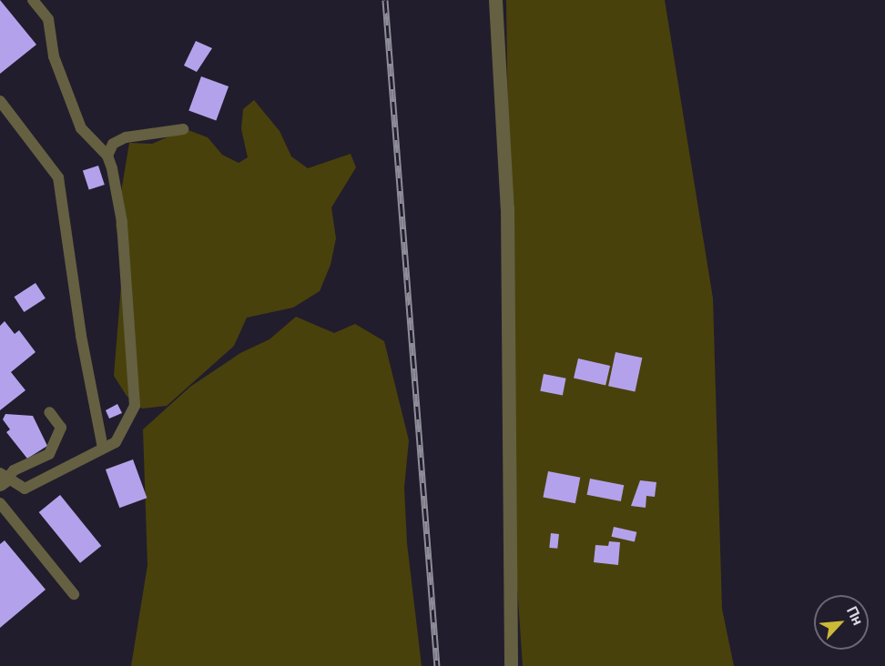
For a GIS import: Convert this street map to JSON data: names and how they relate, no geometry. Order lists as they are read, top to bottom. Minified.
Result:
{"north":"top right"}
